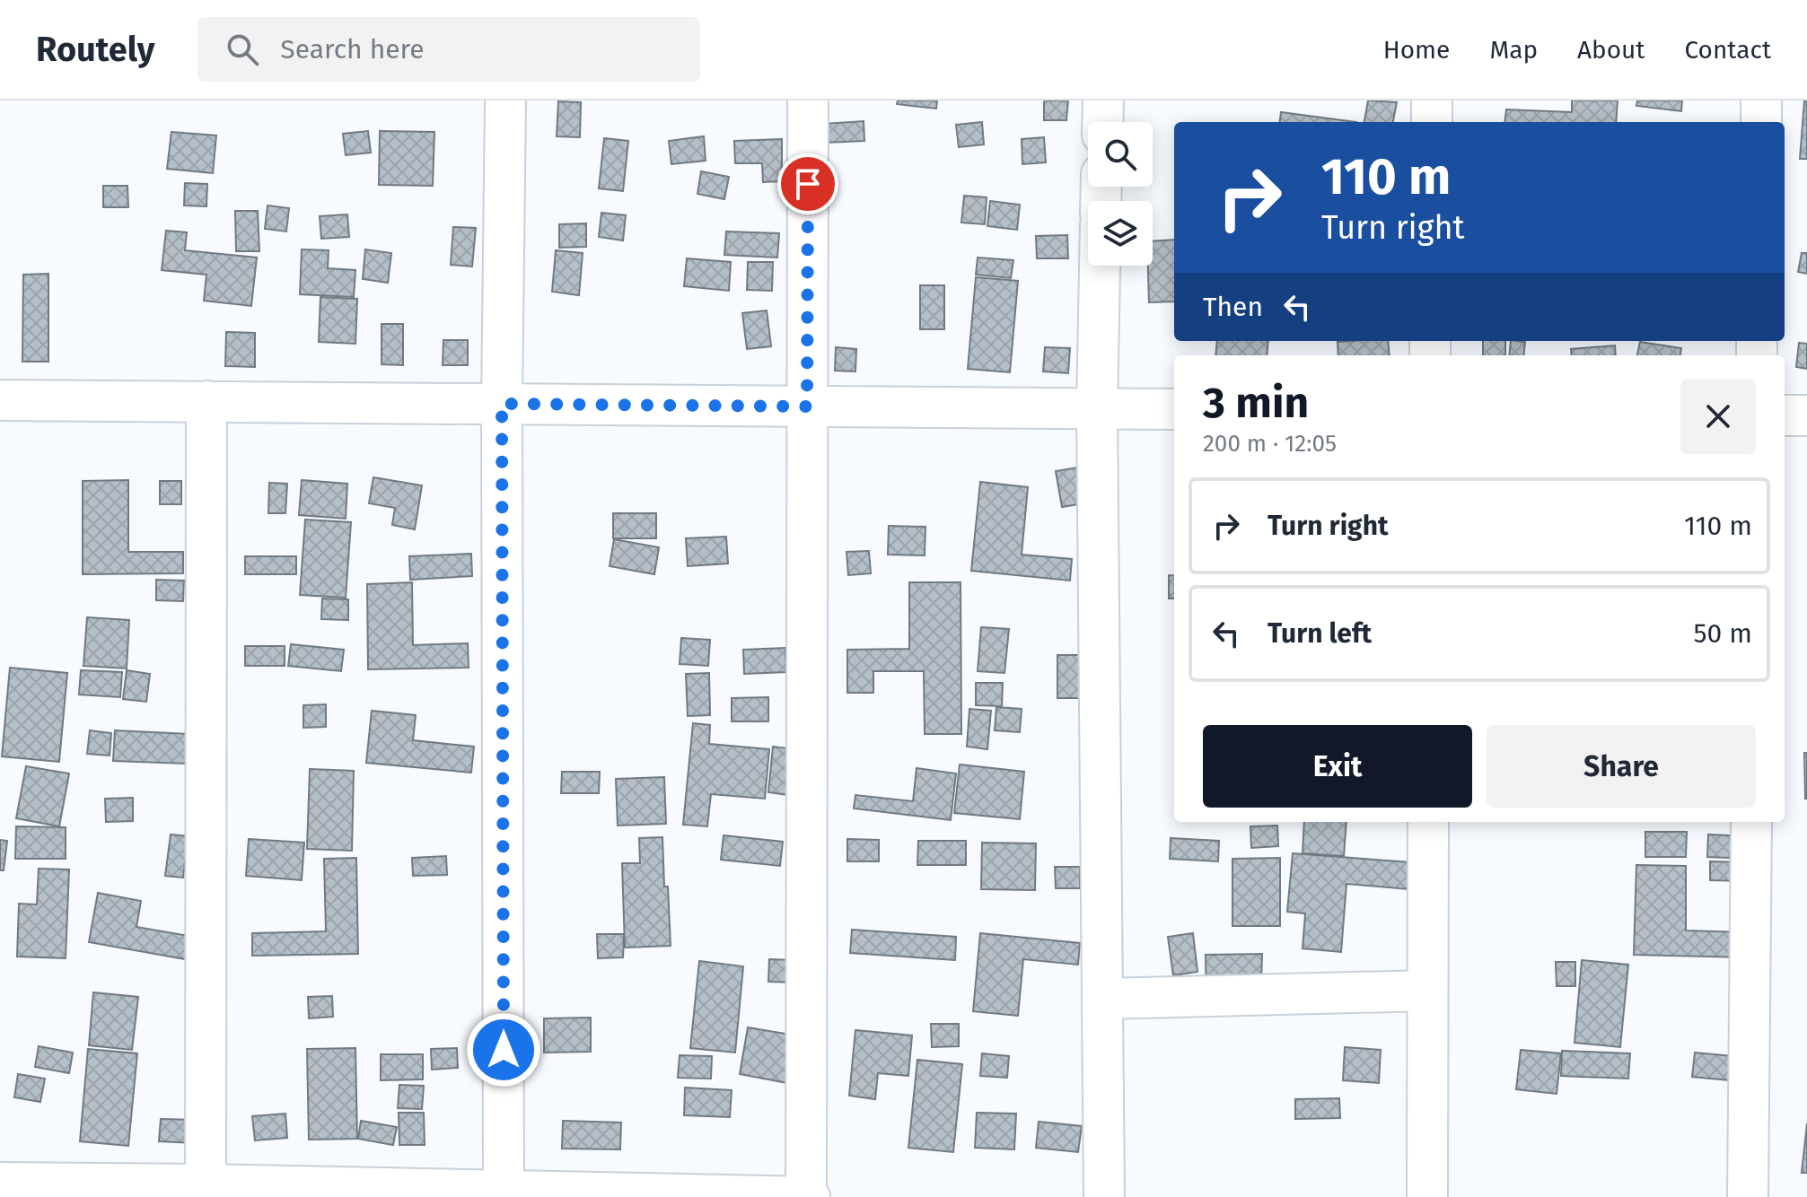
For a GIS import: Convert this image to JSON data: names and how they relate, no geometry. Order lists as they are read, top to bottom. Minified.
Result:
{"page":{"header":"Routely","search":"Search here","nav":["Home","Map","About","Contact"],"turn":["110 m","Turn right"],"then":"Then","heading":["3 min","200 m · 12:05"],"list":[{"name":"Turn right","value":"110 m"},{"name":"Turn left","value":"50 m"}],"buttons":["Exit","Share"]}}
